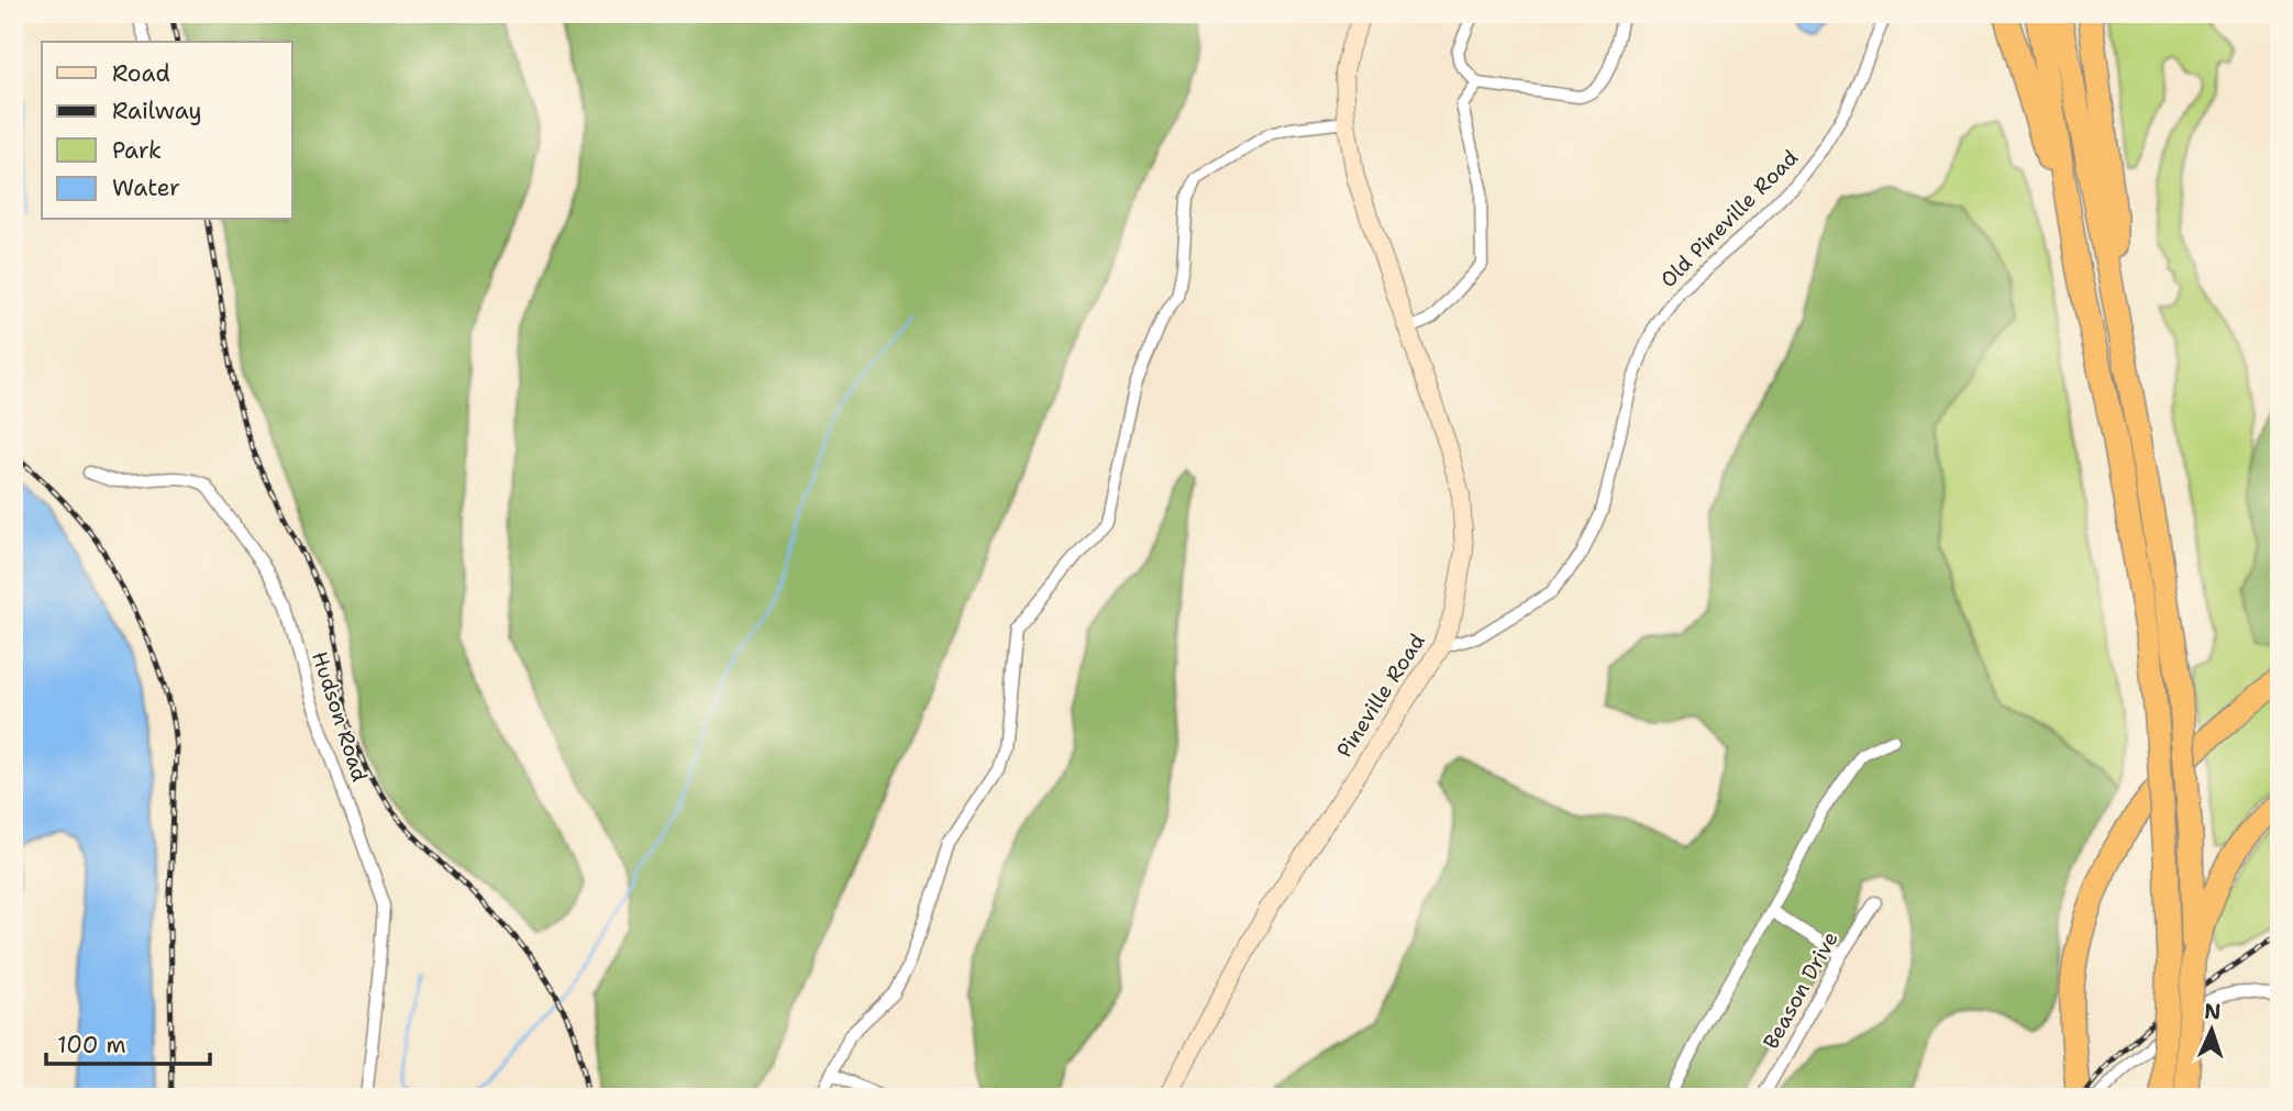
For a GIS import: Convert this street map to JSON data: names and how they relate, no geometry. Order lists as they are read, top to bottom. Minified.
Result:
{"streets":{"main road":["Pineville Road"],"street":["Old Pineville Road","Hudson Road","Beason Drive"]},"crossings":[["Old Pineville Road","Pineville Road"]],"legend":["Road","Railway","Park","Water"],"scale_bar":"100 m","north":"top"}
